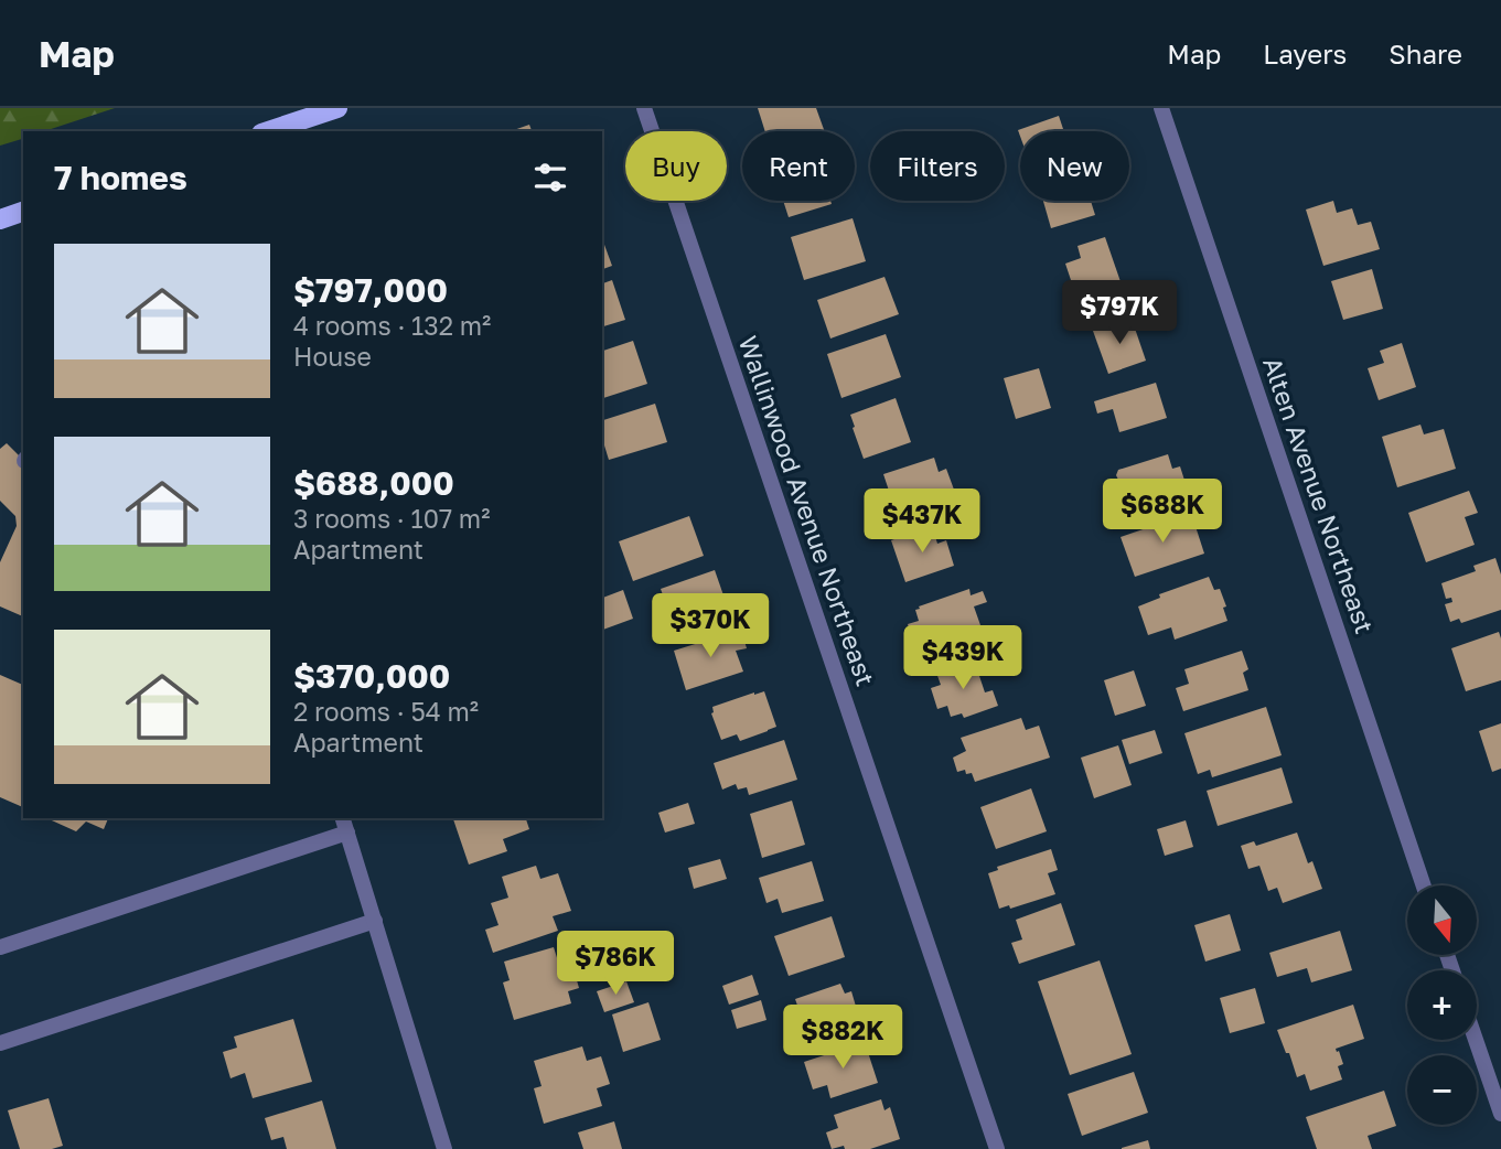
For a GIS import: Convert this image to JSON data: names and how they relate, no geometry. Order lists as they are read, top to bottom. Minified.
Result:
{"streets":{"street":["Alten Avenue Northeast","Wallinwood Avenue Northeast"]},"north":"bottom","page":{"header":"Map","nav":["Map","Layers","Share"],"chip":["Buy","Rent","Filters","New"],"heading":"7 homes","list":[{"name":"$797,000","note":"4 rooms · 132 m² · House"},{"name":"$688,000","note":"3 rooms · 107 m² · Apartment"},{"name":"$370,000","note":"2 rooms · 54 m² · Apartment"}],"price":["$797K","$688K","$437K","$370K","$439K","$786K","$882K"],"map_buttons":["+","−"]}}
